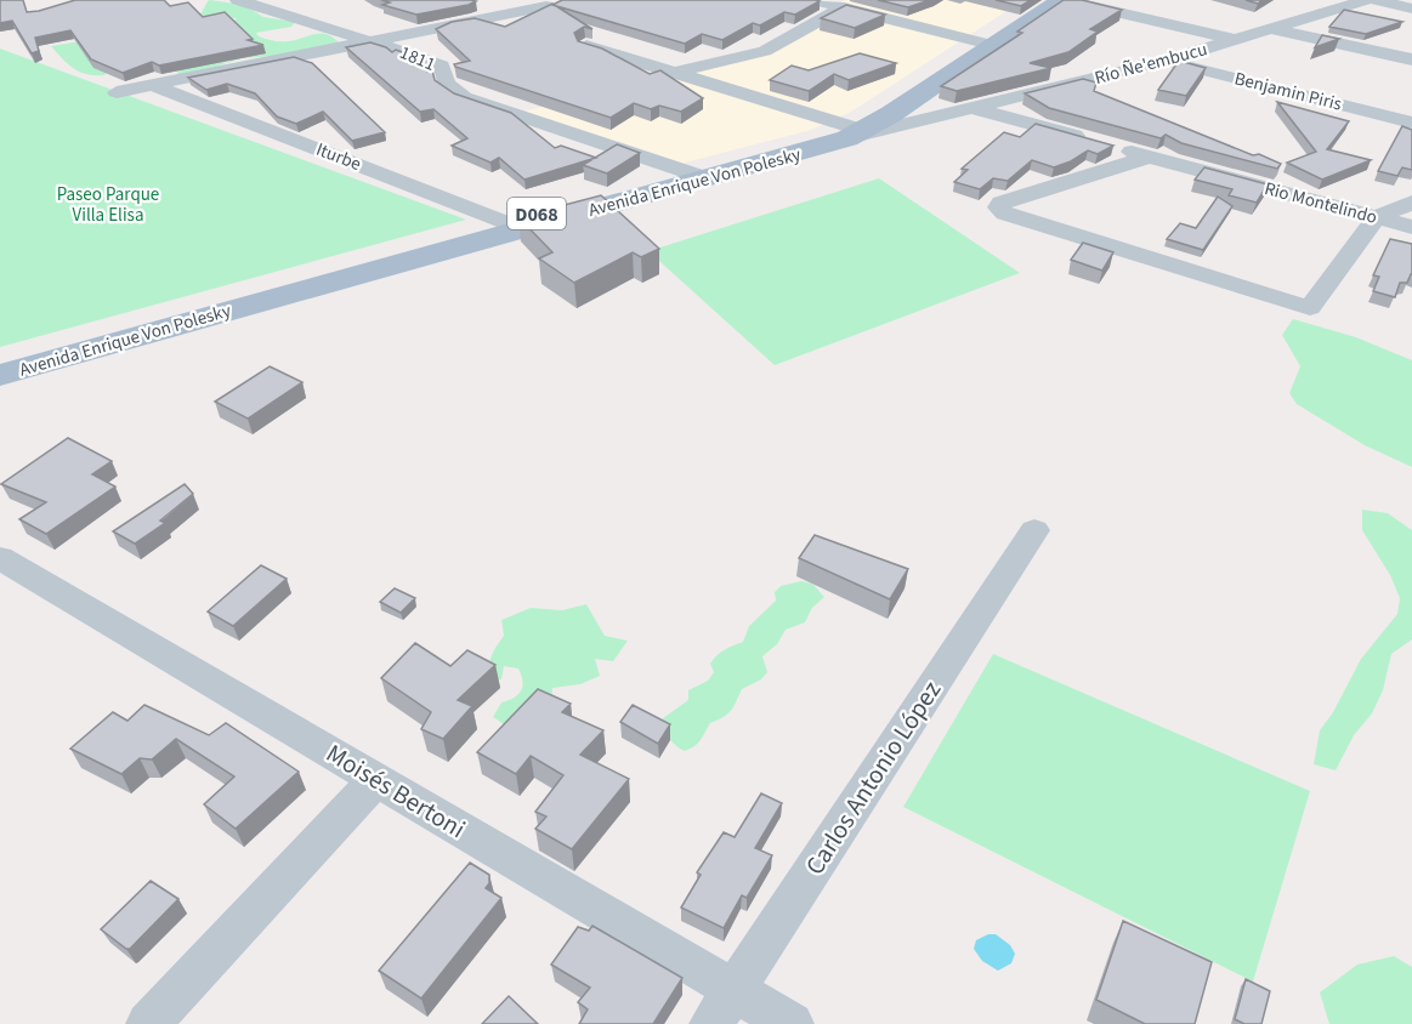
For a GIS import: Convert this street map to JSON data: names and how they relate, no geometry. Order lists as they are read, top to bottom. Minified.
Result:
{"streets":{"main road":["Avenida Enrique Von Polesky","D068"],"street":["1811","Río Ñe'embucu","Benjamin Piris","Iturbe","Rio Montelindo","Carlos Antonio López","Moisés Bertoni"]},"crossings":[["1811","Avenida Enrique Von Polesky"],["Río Ñe'embucu","Benjamin Piris"],["Río Ñe'embucu","Avenida Enrique Von Polesky"],["Río Ñe'embucu","Rio Montelindo"],["Iturbe","Avenida Enrique Von Polesky"],["Carlos Antonio López","Moisés Bertoni"]],"parks":["Paseo Parque Villa Elisa"]}
